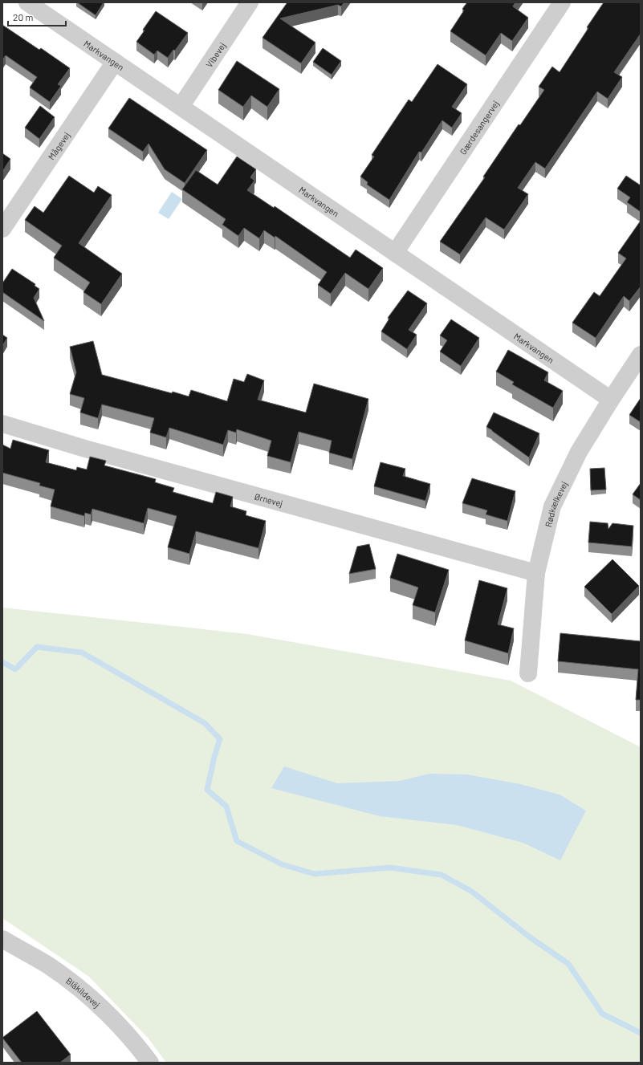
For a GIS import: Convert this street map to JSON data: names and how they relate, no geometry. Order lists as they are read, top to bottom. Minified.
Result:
{"streets":{"street":["Markvangen","Vibevej","Gærdesangervej","Mågevej","Ørnevej","Rødkælkevej","Blåkildevej"]},"crossings":[["Markvangen","Vibevej"],["Markvangen","Gærdesangervej"],["Markvangen","Mågevej"],["Markvangen","Rødkælkevej"],["Ørnevej","Rødkælkevej"]],"scale_bar":"20 m"}
